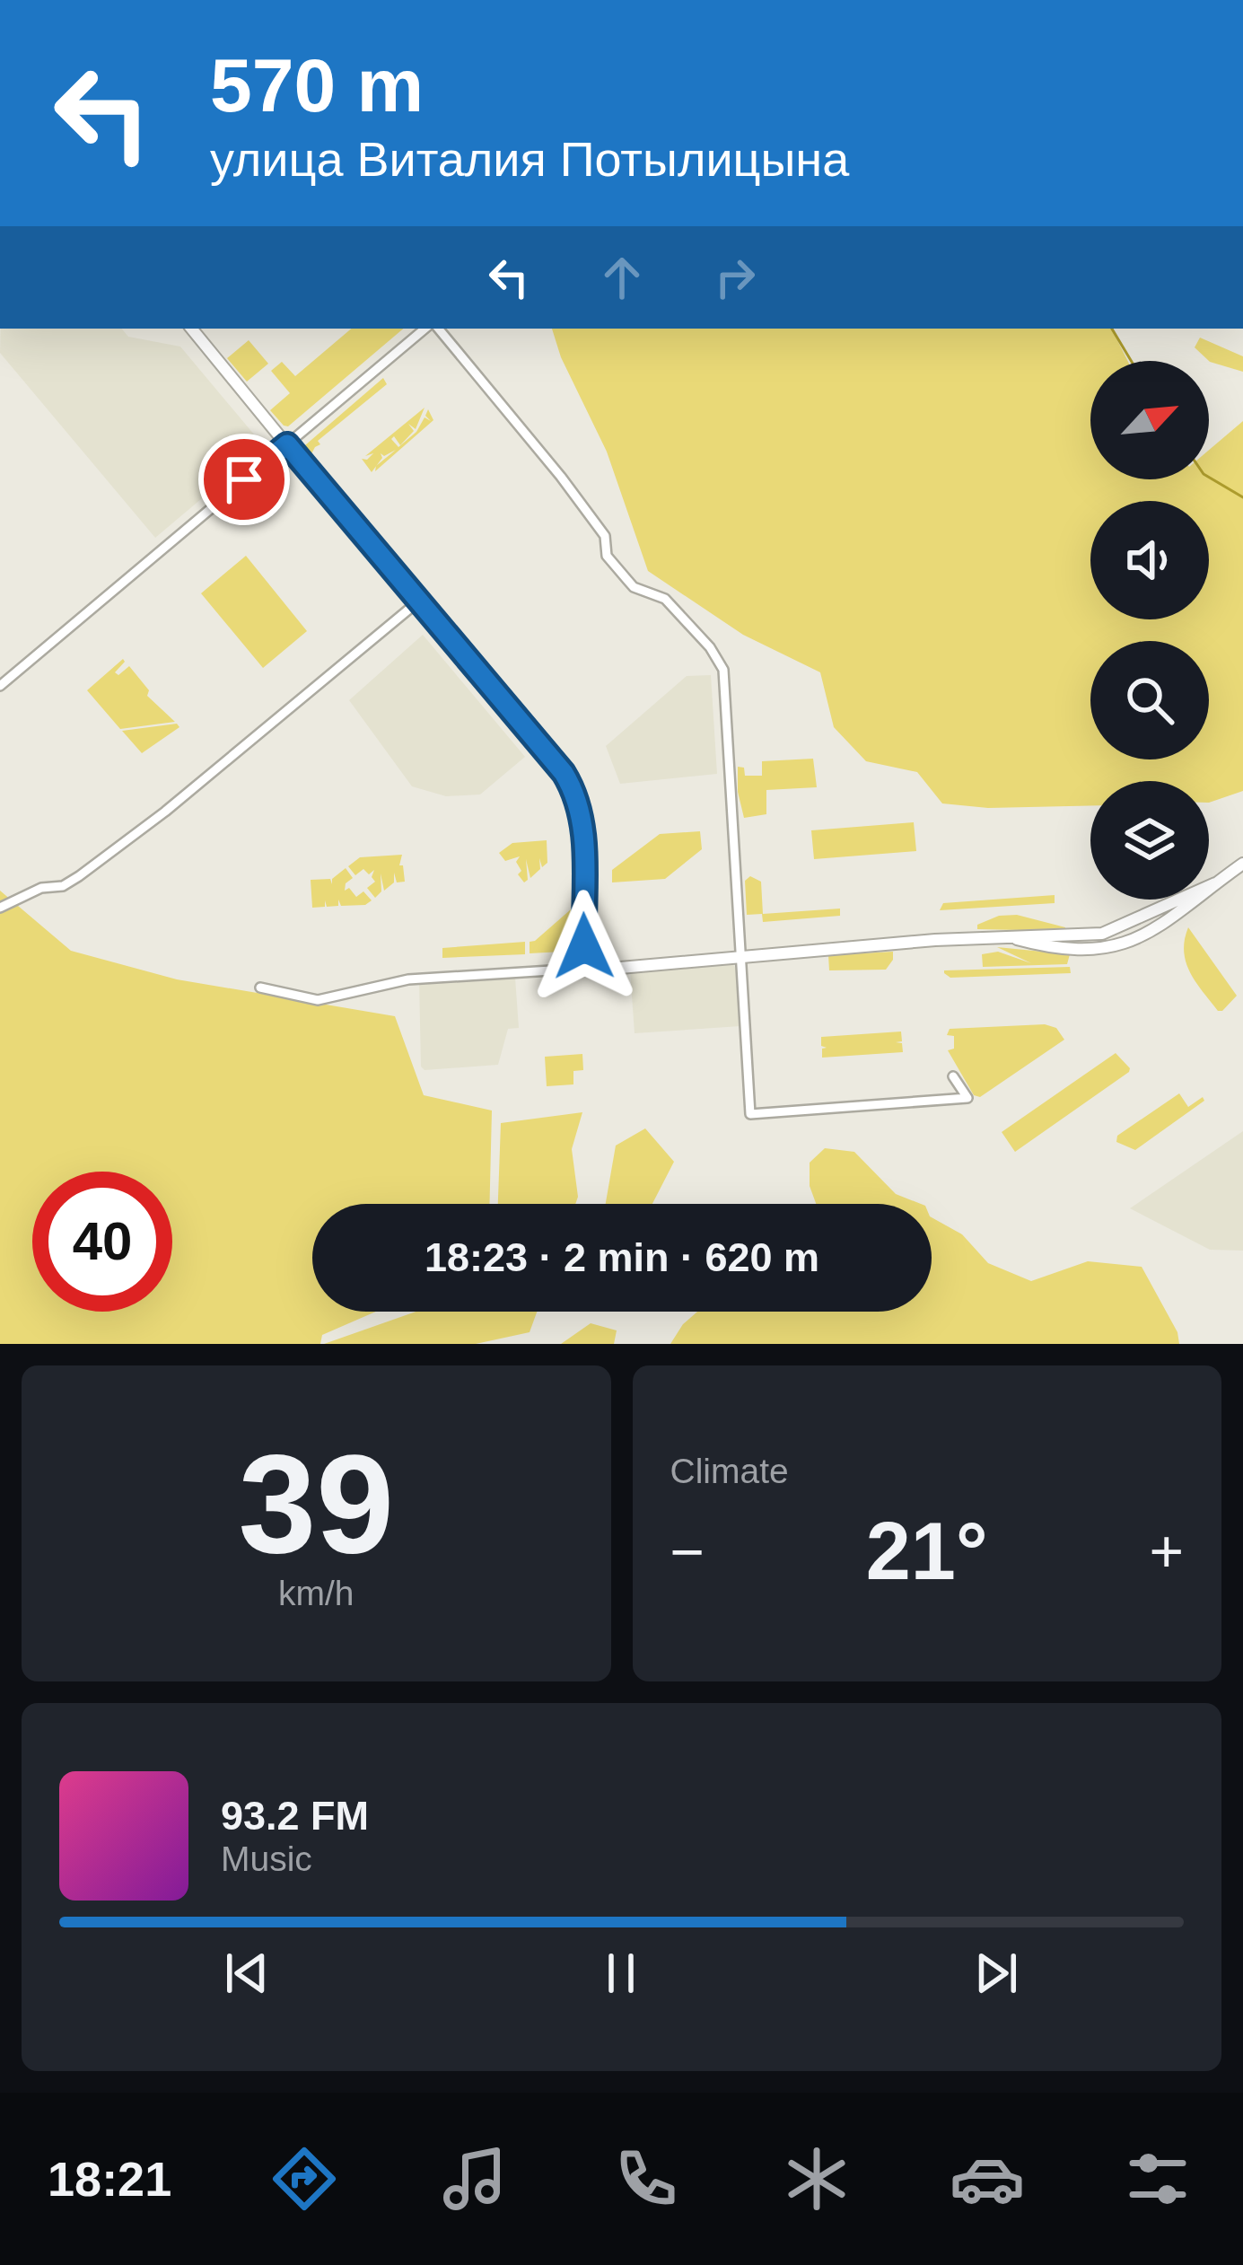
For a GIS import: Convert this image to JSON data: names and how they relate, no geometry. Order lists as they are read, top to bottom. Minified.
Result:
{"north":"top right","page":{"turn":["570 m","улица Виталия Потылицына"],"limit":"40","trip":"18:23 · 2 min · 620 m","tile":[["39","km/h"],"Climate"],"heat":["−","21°","+"],"song":["93.2 FM","Music"],"tabs":"18:21"}}
